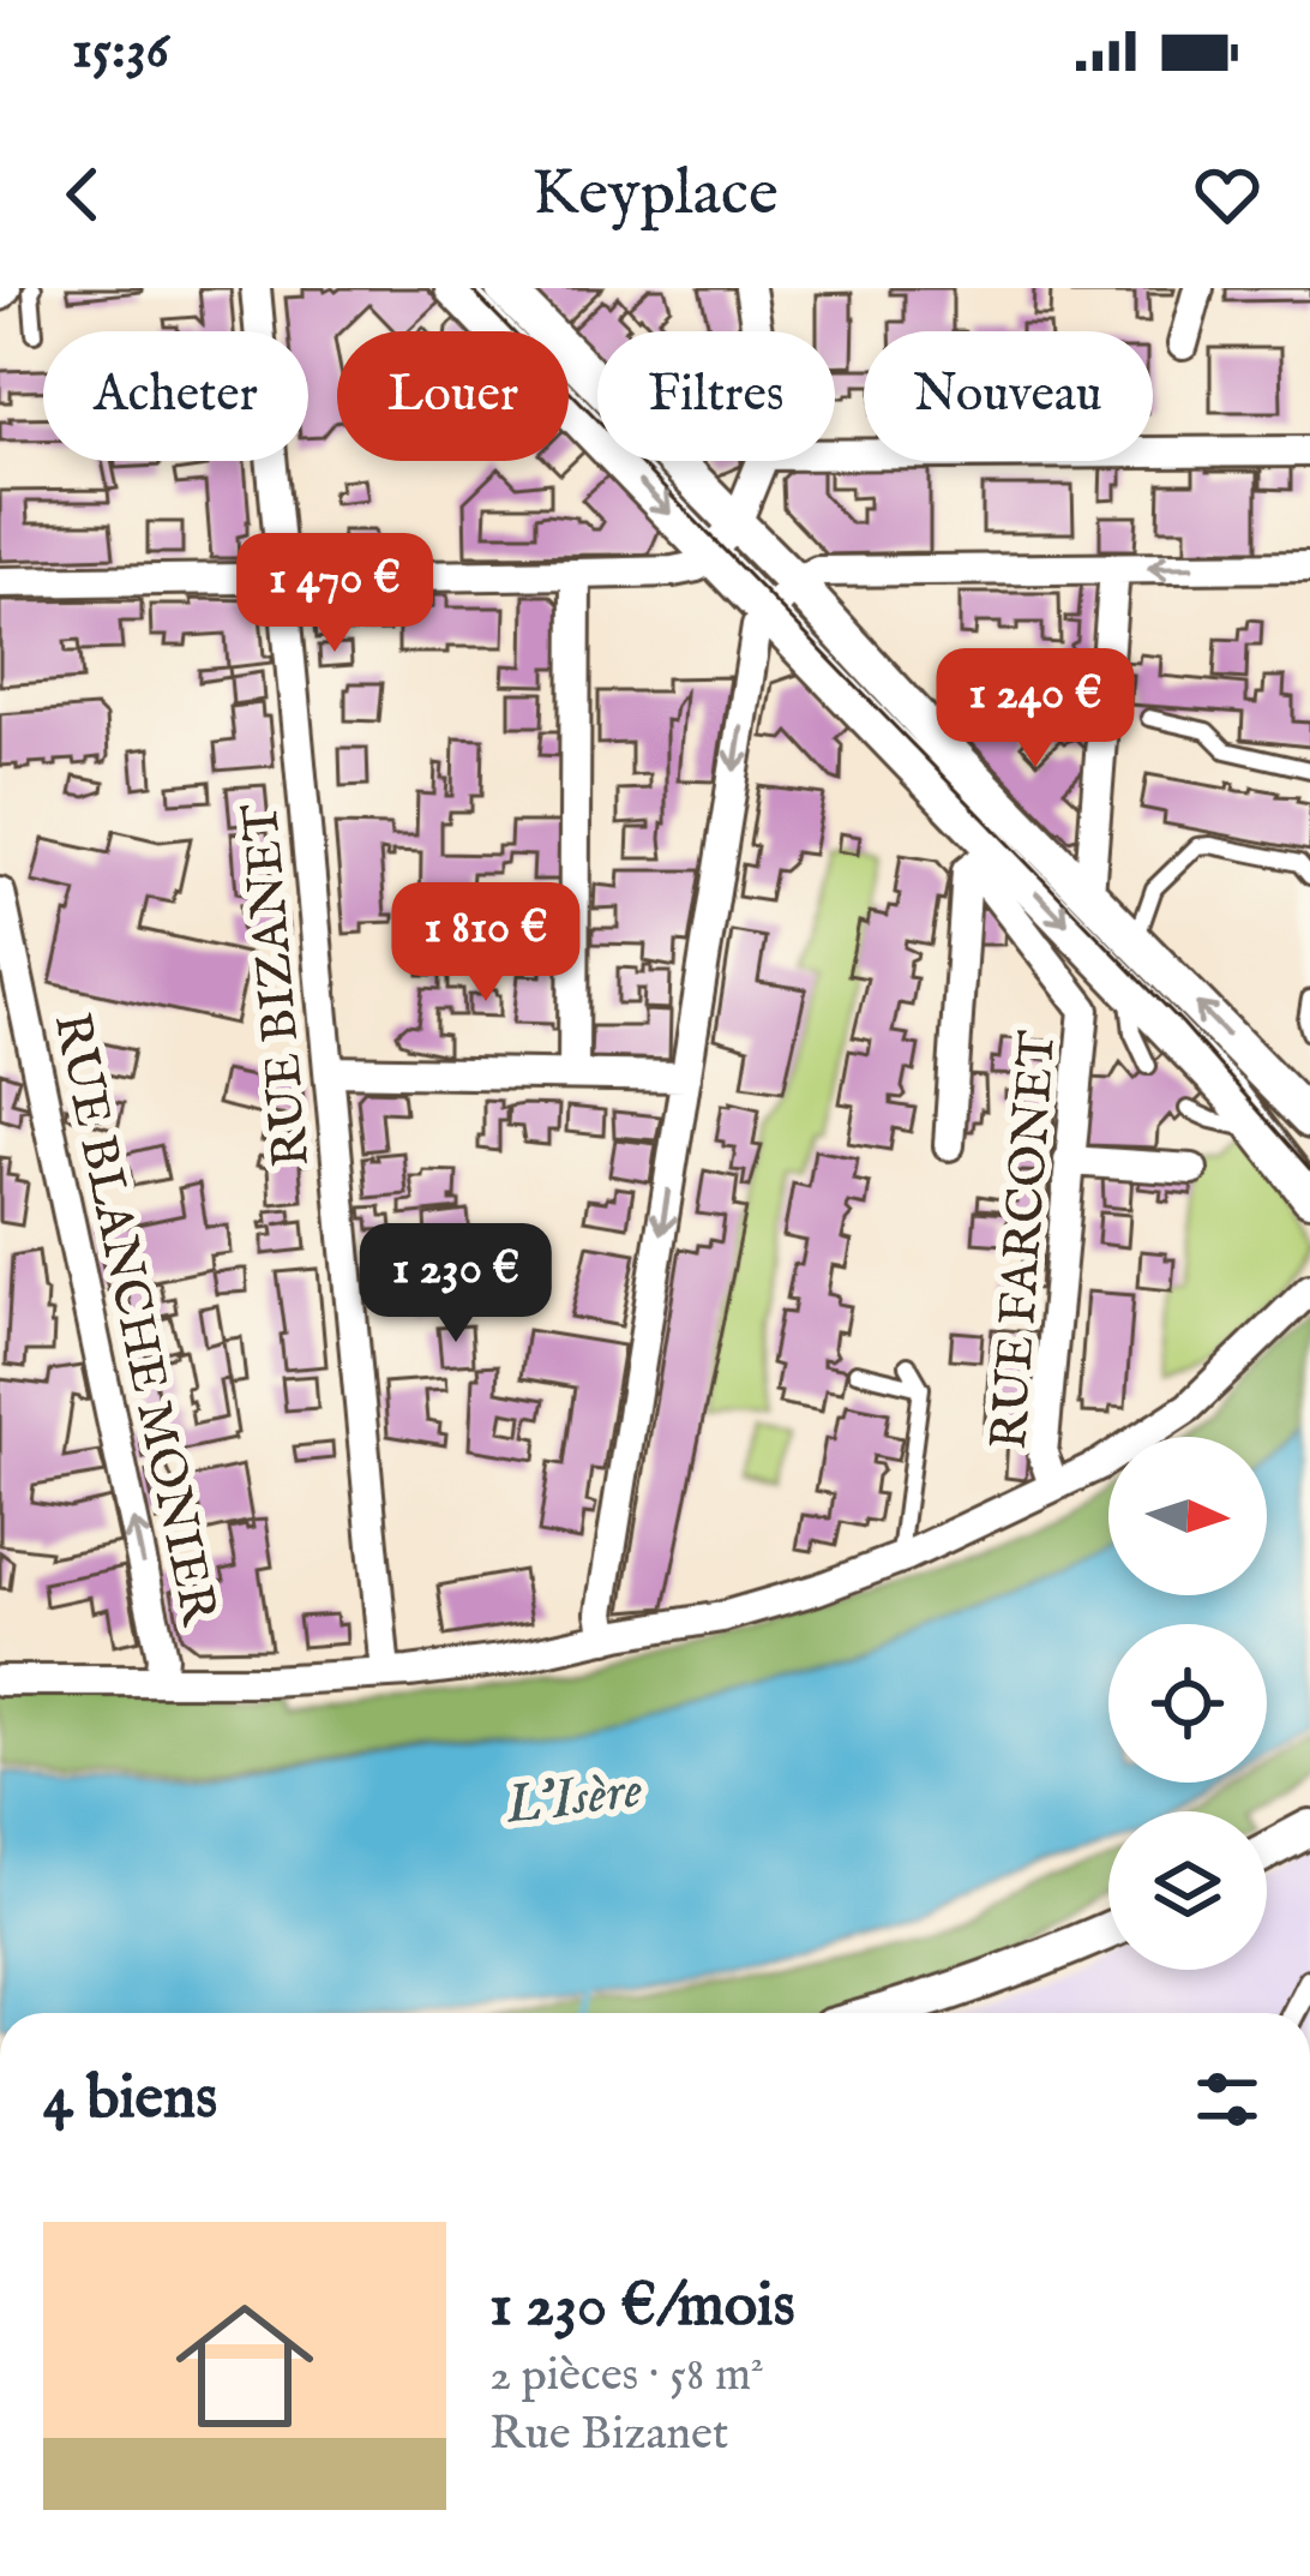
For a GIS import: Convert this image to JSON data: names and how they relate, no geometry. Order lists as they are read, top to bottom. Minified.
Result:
{"streets":{"street":["RUE BIZANET","RUE FARCONET","RUE BLANCHE MONIER"]},"one_way":["RUE BLANCHE MONIER"],"water":["L'Isère"],"north":"right","page":{"status":"15:36","header":"Keyplace","chip":["Acheter","Louer","Filtres","Nouveau"],"price":["1 470 €","1 240 €","1 810 €","1 230 €"],"heading":"4 biens","list":[{"name":"1 230 €/mois","note":"2 pièces · 58 m² · Rue Bizanet"}]}}
